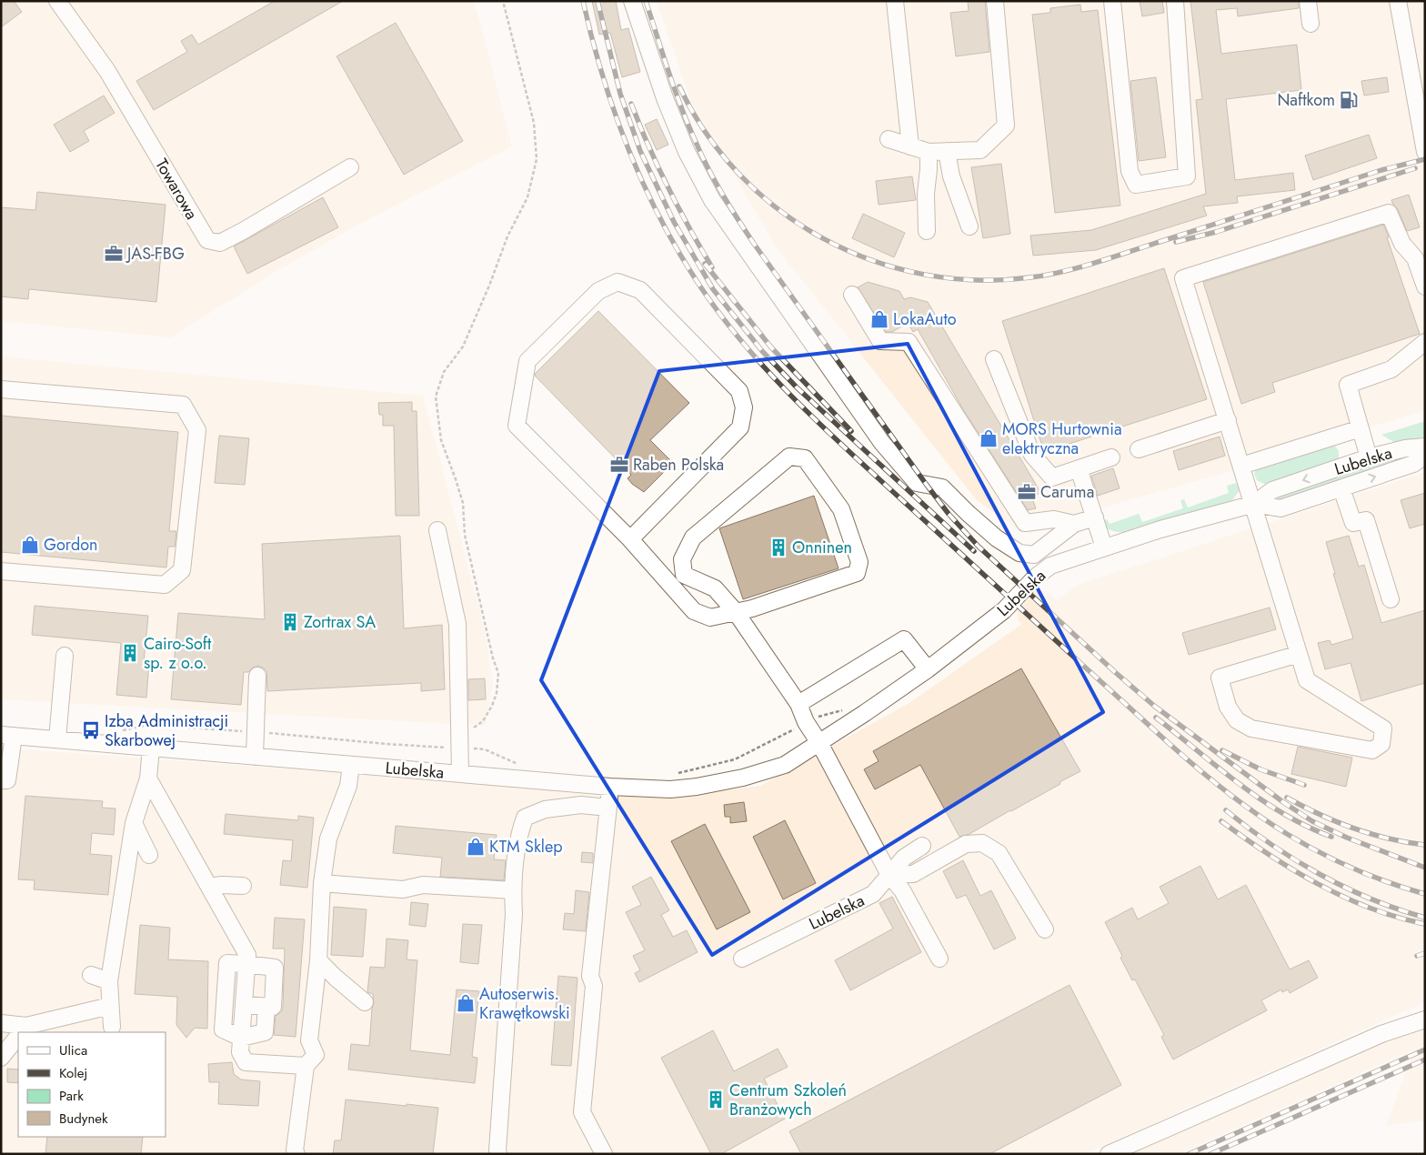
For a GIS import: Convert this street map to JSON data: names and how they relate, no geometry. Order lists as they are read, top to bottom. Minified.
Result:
{"streets":{"street":["Towarowa","Lubelska"]},"places":{"fuel station":["Naftkom"],"office":["JAS-FBG","Raben Polska","Caruma"],"shop":["LokaAuto","MORS Hurtownia elektryczna","Gordon","KTM Sklep","Autoserwis. Krawętkowski"],"building":["Onninen","Zortrax SA","Cairo-Soft sp. z o.o.","Centrum Szkoleń Branżowych"],"bus stop":["Izba Administracji Skarbowej"]},"legend":["Ulica","Kolej","Park","Budynek"]}
